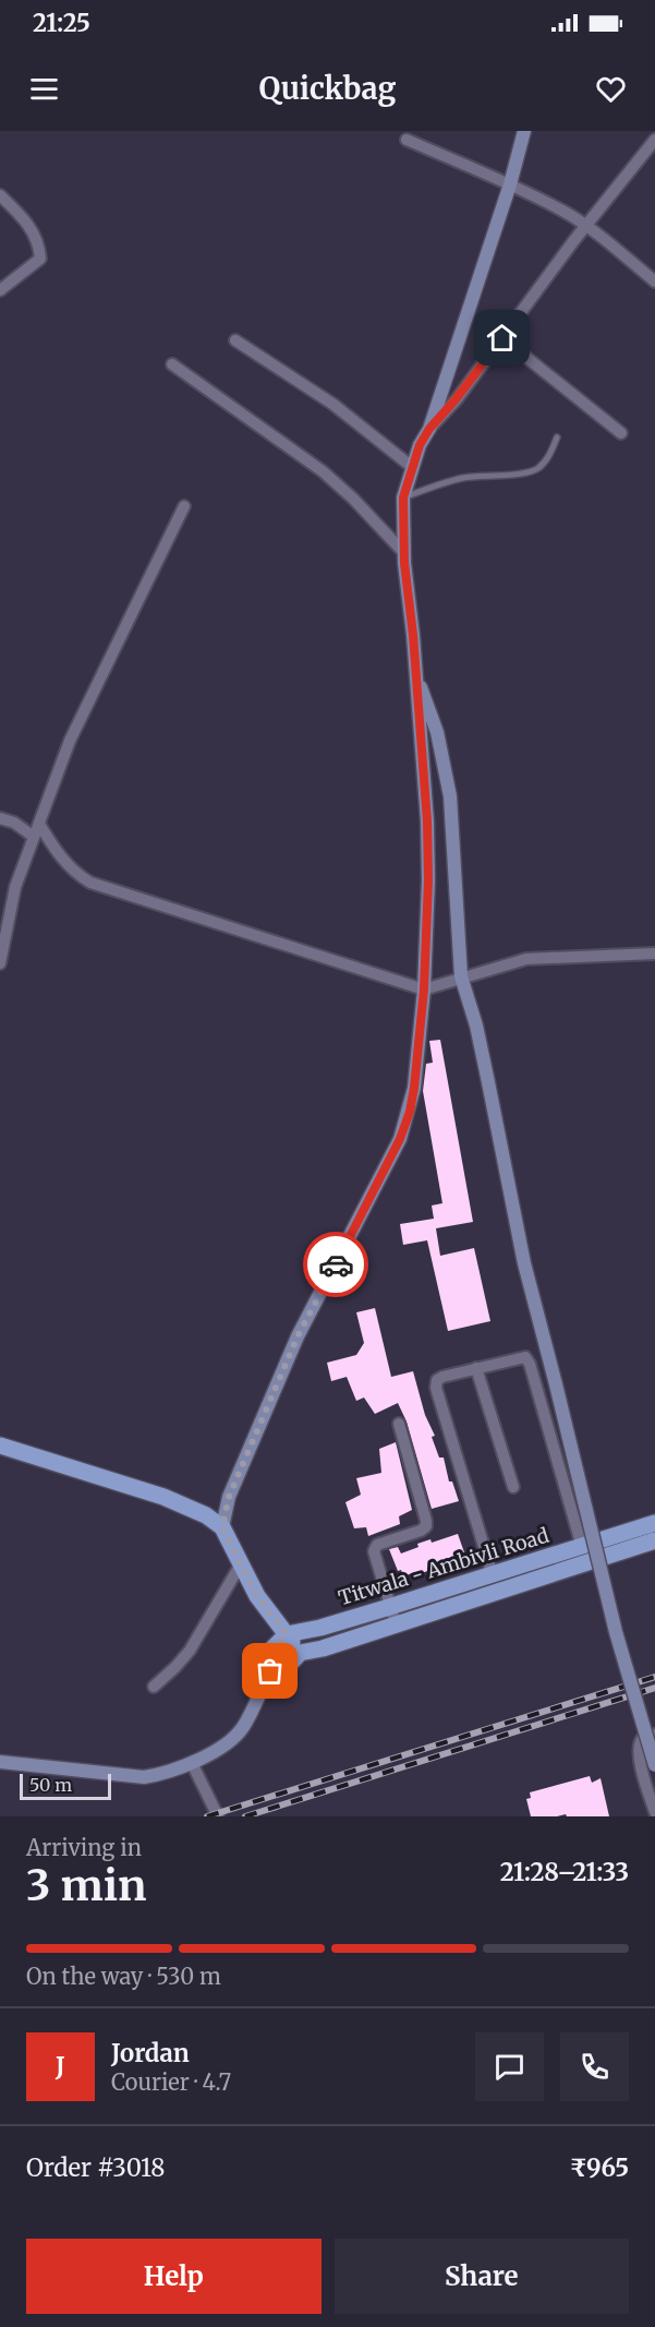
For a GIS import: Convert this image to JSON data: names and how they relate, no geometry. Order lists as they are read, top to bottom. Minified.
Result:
{"streets":{"main road":["Titwala - Ambivli Road"]},"scale_bar":"50 m","page":{"status":"21:25","header":"Quickbag","scale":"50 m","heading":["3 min","Arriving in","21:28–21:33"],"panel":["Jordan","Courier · 4.7","Order #3018","₹965"],"bar":"On the way · 530 m","round":"J","buttons":["Help","Share"]}}
